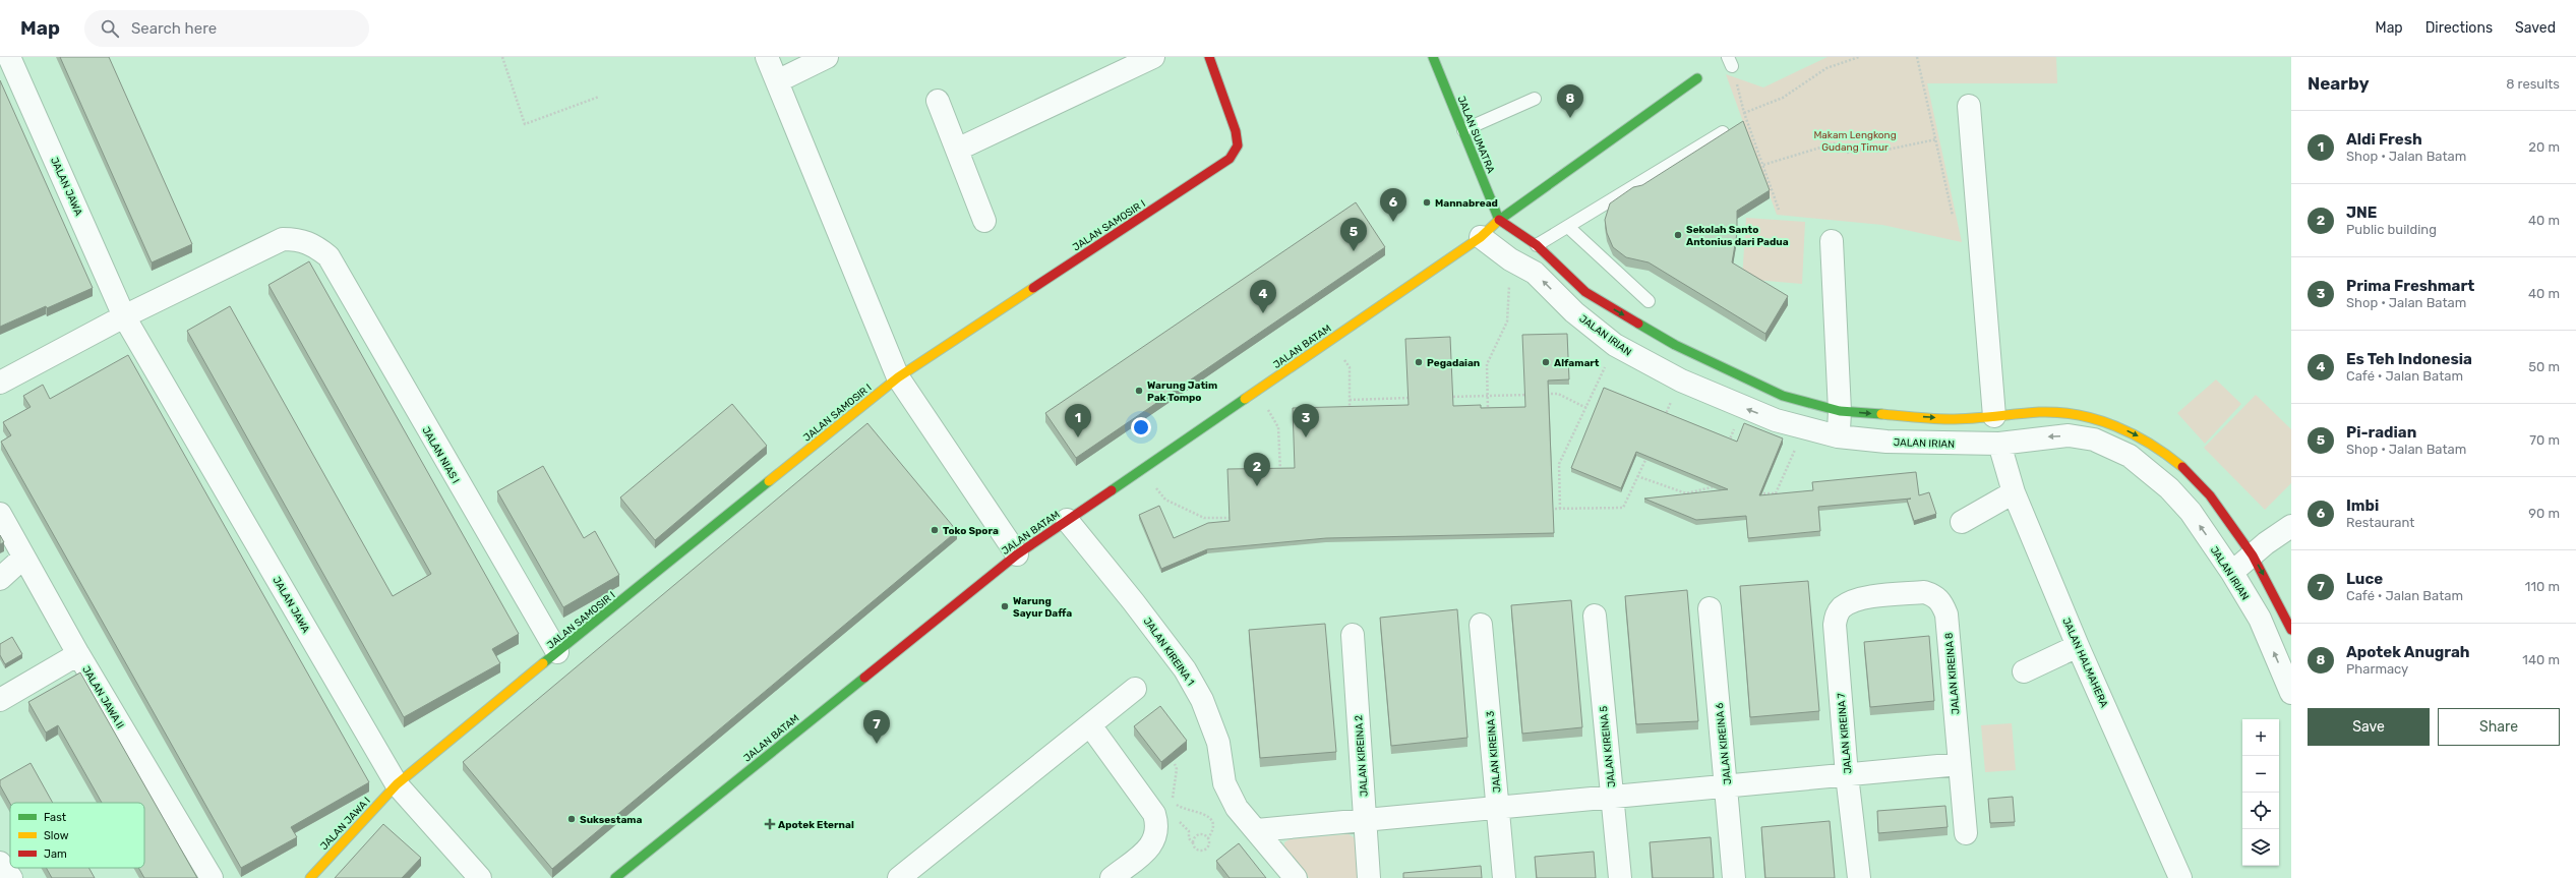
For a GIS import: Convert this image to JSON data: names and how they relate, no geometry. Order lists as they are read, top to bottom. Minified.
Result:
{"streets":{"street":["JALAN SUMATRA","JALAN JAWA","JALAN SAMOSIR I","JALAN IRIAN","JALAN BATAM","JALAN NIAS I","JALAN KIREINA 1","JALAN HALMAHERA","JALAN KIREINA 8","JALAN JAWA II","JALAN KIREINA 7","JALAN KIREINA 6","JALAN KIREINA 5","JALAN KIREINA 3","JALAN KIREINA 2","JALAN JAWA I"]},"crossings":[["JALAN SUMATRA","JALAN IRIAN"],["JALAN SUMATRA","JALAN BATAM"],["JALAN JAWA","JALAN SAMOSIR I"],["JALAN JAWA","JALAN NIAS I"],["JALAN JAWA","JALAN JAWA I"],["JALAN SAMOSIR I","JALAN NIAS I"],["JALAN SAMOSIR I","JALAN JAWA I"],["JALAN IRIAN","JALAN BATAM"],["JALAN IRIAN","JALAN HALMAHERA"],["JALAN BATAM","JALAN KIREINA 1"],["JALAN KIREINA 8","JALAN KIREINA 7"]],"parks":["Makam Lengkong Gudang Timur"],"places":{"other":["Mannabread","Sekolah Santo Antonius dari Padua","Pegadaian","Alfamart","Warung Jatim Pak Tompo","Toko Spora","Warung Sayur Daffa","Suksestama"],"health":["Apotek Eternal"]},"legend":["Fast","Slow","Jam"],"page":{"header":"Map","search":"Search here","nav":["Map","Directions","Saved"],"heading":["Nearby","8 results"],"pins":["8","6","5","4","1","3","2","7"],"list":[{"mark":"1","name":"Aldi Fresh","note":"Shop · Jalan Batam","value":"20 m"},{"mark":"2","name":"JNE","note":"Public building","value":"40 m"},{"mark":"3","name":"Prima Freshmart","note":"Shop · Jalan Batam","value":"40 m"},{"mark":"4","name":"Es Teh Indonesia","note":"Café · Jalan Batam","value":"50 m"},{"mark":"5","name":"Pi-radian","note":"Shop · Jalan Batam","value":"70 m"},{"mark":"6","name":"Imbi","note":"Restaurant","value":"90 m"},{"mark":"7","name":"Luce","note":"Café · Jalan Batam","value":"110 m"},{"mark":"8","name":"Apotek Anugrah","note":"Pharmacy","value":"140 m"}],"buttons":["Save","Share"],"map_buttons":["+","−"]}}
